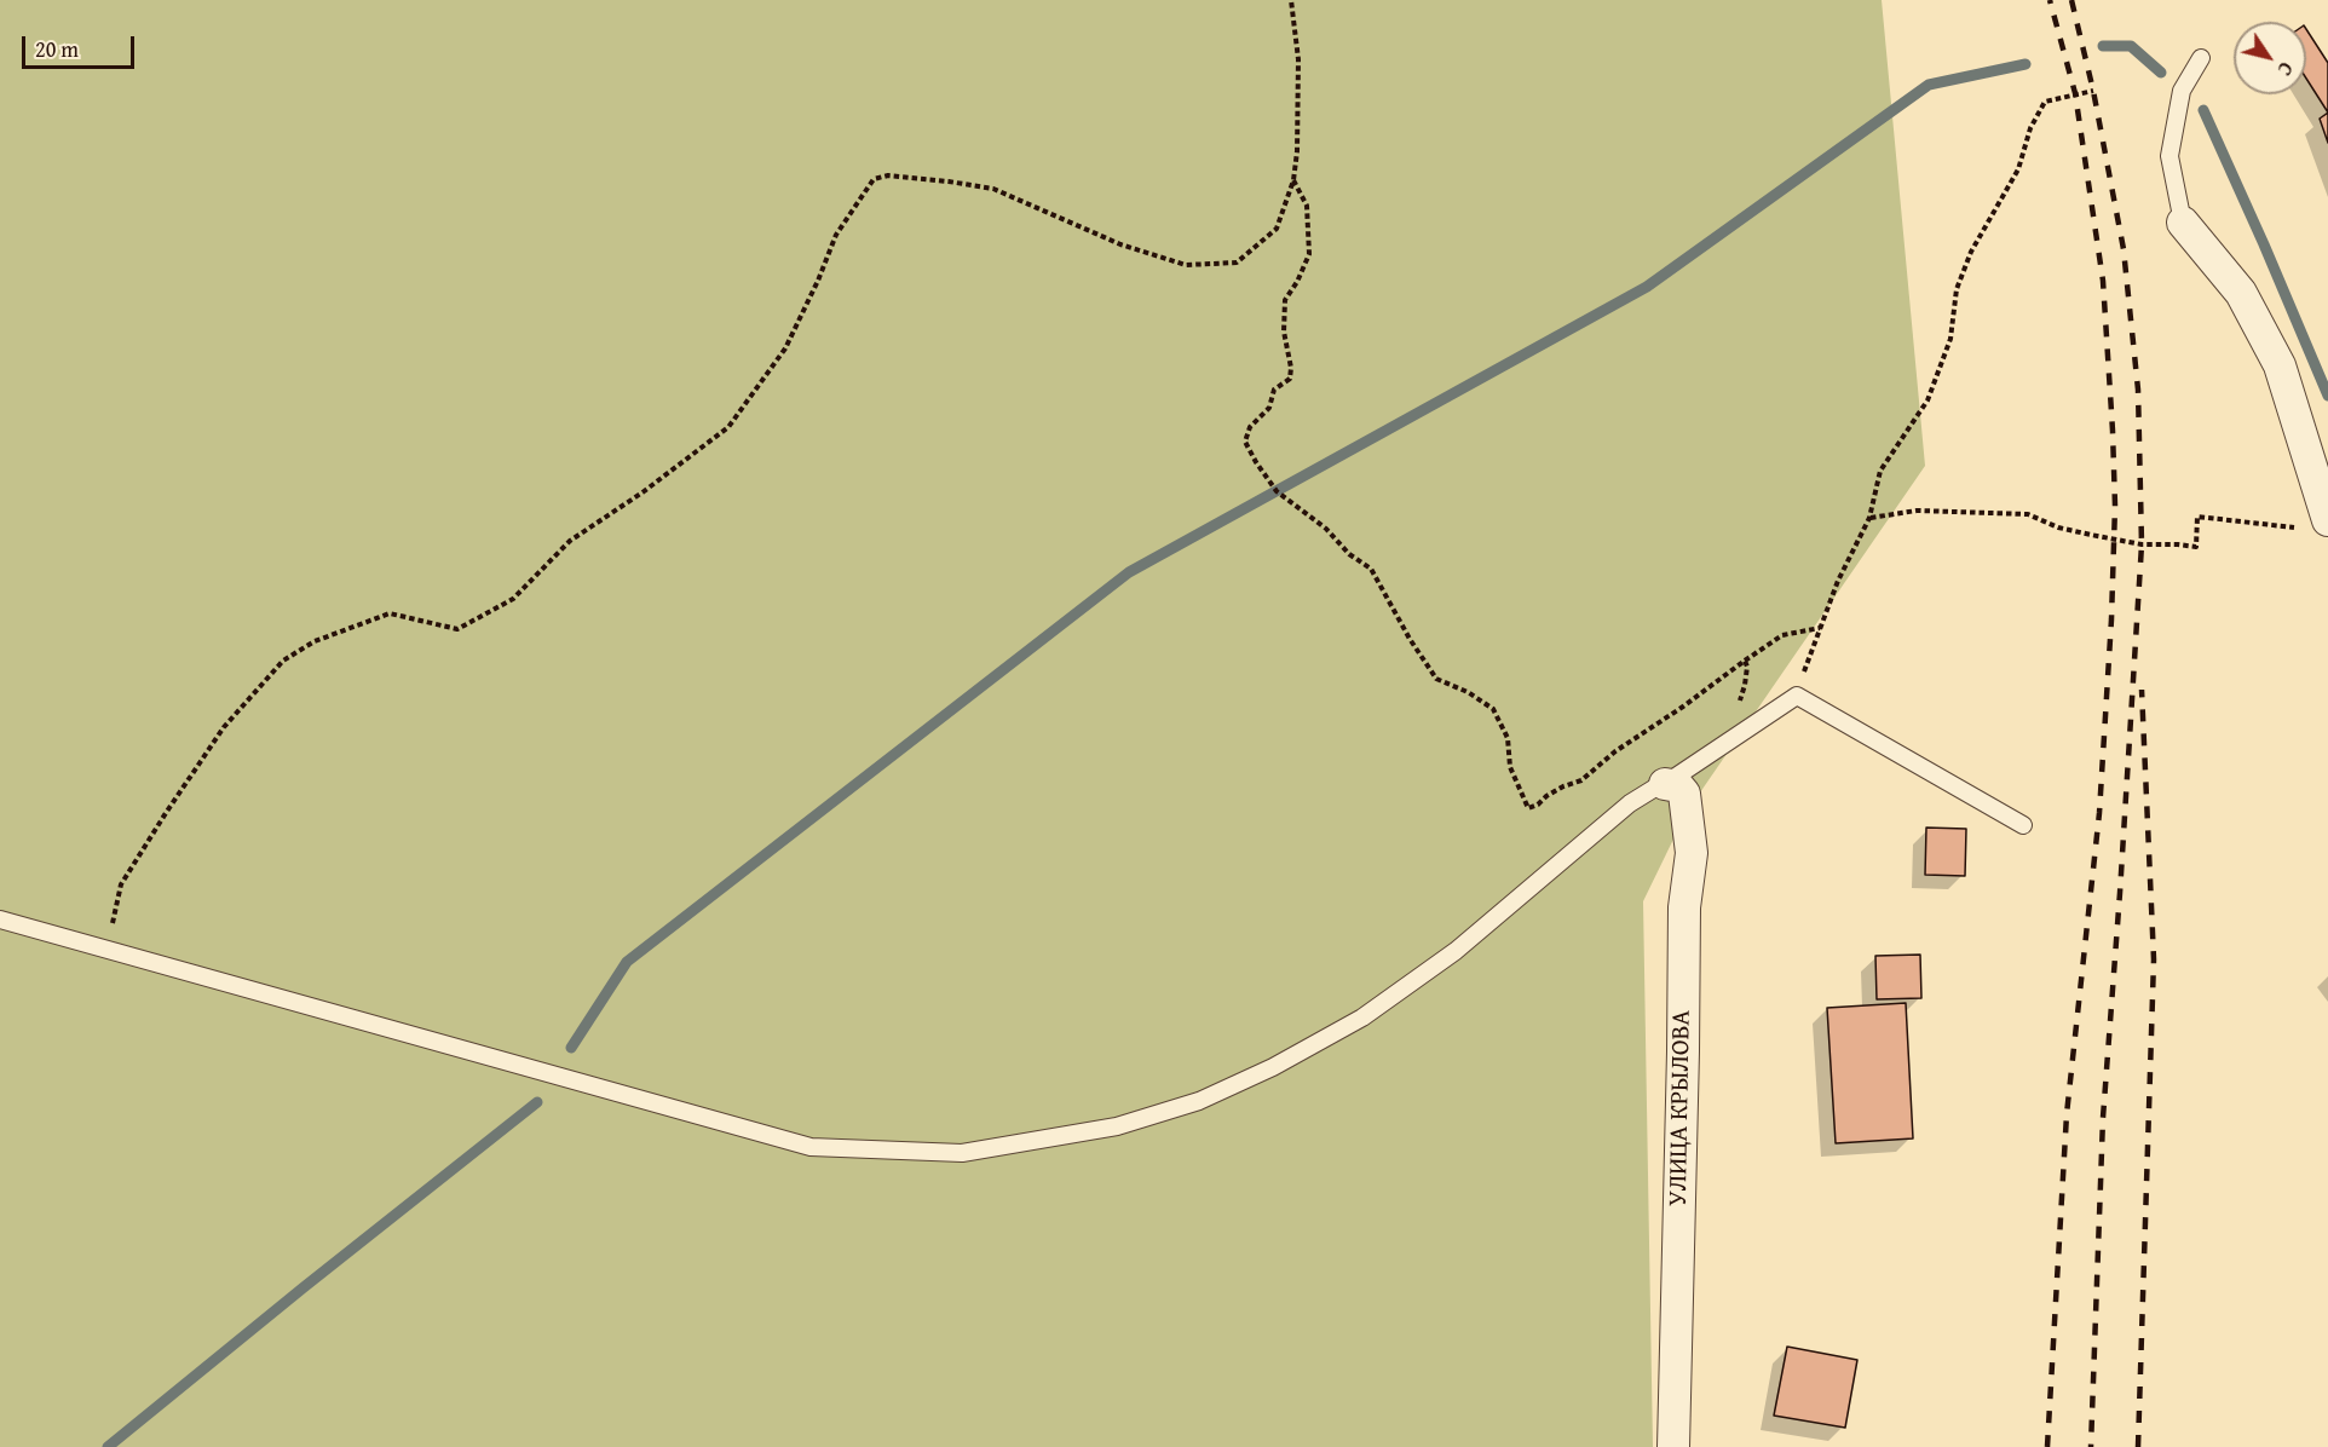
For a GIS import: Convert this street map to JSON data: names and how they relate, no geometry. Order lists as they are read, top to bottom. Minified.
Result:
{"streets":{"street":["УЛИЦА КРЫЛОВА"]},"scale_bar":"20 m","north":"bottom right"}
